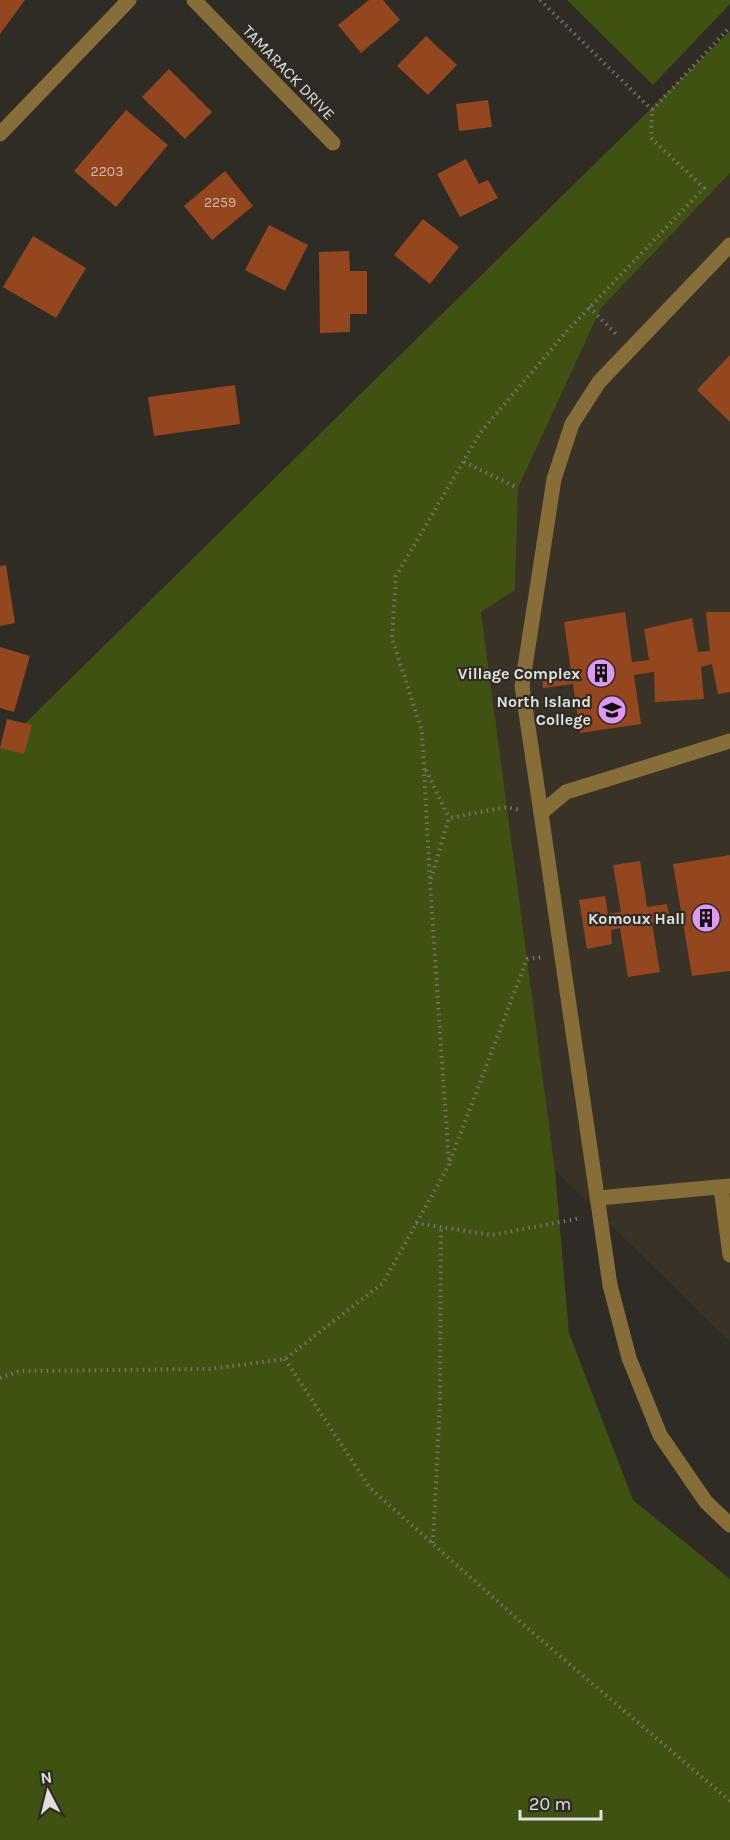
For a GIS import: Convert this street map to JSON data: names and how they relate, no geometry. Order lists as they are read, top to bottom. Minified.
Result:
{"streets":{"street":["TAMARACK DRIVE"]},"places":{"building":["Village Complex","Komoux Hall"],"school or university":["North Island College"]},"house_numbers":["2203","2259"],"scale_bar":"20 m","north":"top"}
